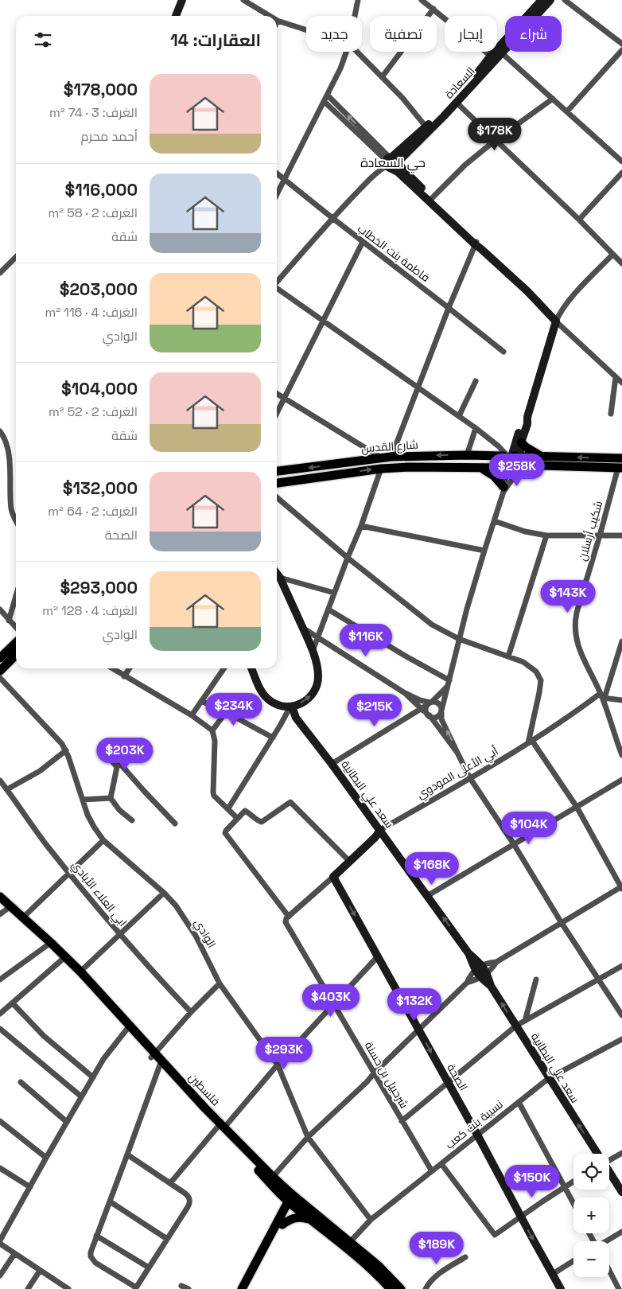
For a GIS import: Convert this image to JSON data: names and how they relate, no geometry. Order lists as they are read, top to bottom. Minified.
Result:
{"streets":{"main road":["السعادة","شارع القدس","أبي الأعلى المودوي","سعد علي البطانية","الصحة","فلسطين"],"street":["فاطمة بنت الخطاب","شكيب أرسلان","ابي العلاء الأيادي","الوادي","شرحبيل بن حسنة","نسيبة بنت كعب"]},"crossings":[["السعادة","فاطمة بنت الخطاب"],["شكيب أرسلان","أبي الأعلى المودوي"],["أبي الأعلى المودوي","سعد علي البطانية"],["أبي الأعلى المودوي","الصحة"],["سعد علي البطانية","نسيبة بنت كعب"],["الوادي","نسيبة بنت كعب"],["شرحبيل بن حسنة","نسيبة بنت كعب"],["الصحة","نسيبة بنت كعب"],["فلسطين","نسيبة بنت كعب"]],"one_way":["سعد علي البطانية","الصحة"],"districts":["حي السعادة"],"page":{"chip":["شراء","إيجار","تصفية","جديد"],"heading":"العقارات: 14","list":[{"name":"$178,000","note":"الغرف: 3 · 74 m² · أحمد محرم"},{"name":"$116,000","note":"الغرف: 2 · 58 m² · شقة"},{"name":"$203,000","note":"الغرف: 4 · 116 m² · الوادي"},{"name":"$104,000","note":"الغرف: 2 · 52 m² · شقة"},{"name":"$132,000","note":"الغرف: 2 · 64 m² · الصحة"},{"name":"$293,000","note":"الغرف: 4 · 128 m² · الوادي"}],"price":["$178K","$258K","$143K","$116K","$234K","$215K","$203K","$104K","$168K","$403K","$132K","$293K","$150K","$189K"],"map_buttons":["+","−"]}}
